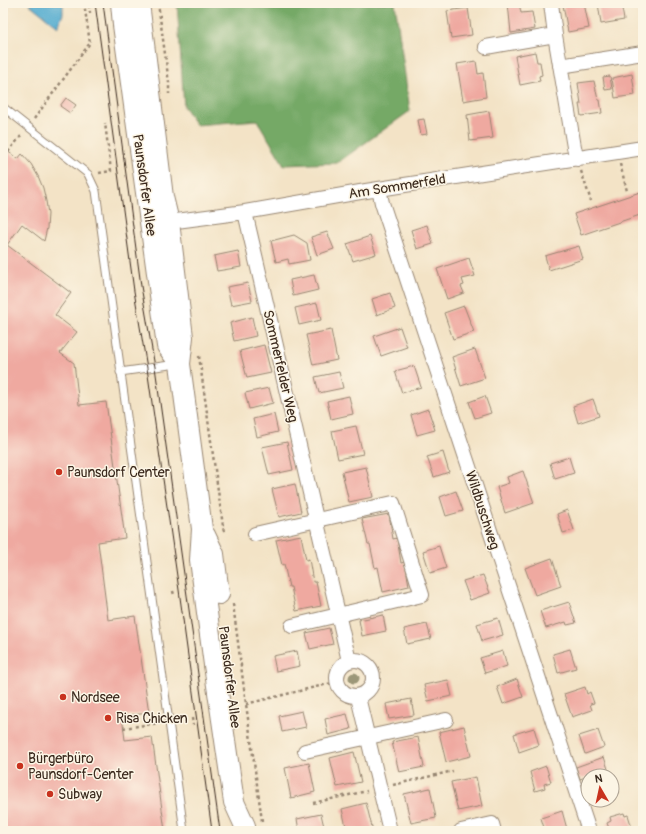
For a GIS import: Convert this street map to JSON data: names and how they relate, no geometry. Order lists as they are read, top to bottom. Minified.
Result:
{"streets":{"main road":["Paunsdorfer Allee"],"street":["Am Sommerfeld","Sommerfelder Weg","Wildbuschweg"]},"crossings":[["Paunsdorfer Allee","Am Sommerfeld"],["Am Sommerfeld","Sommerfelder Weg"],["Am Sommerfeld","Wildbuschweg"]],"places":["Paunsdorf Center","Nordsee","Risa Chicken","Bürgerbüro Paunsdorf-Center","Subway"],"north":"top"}
